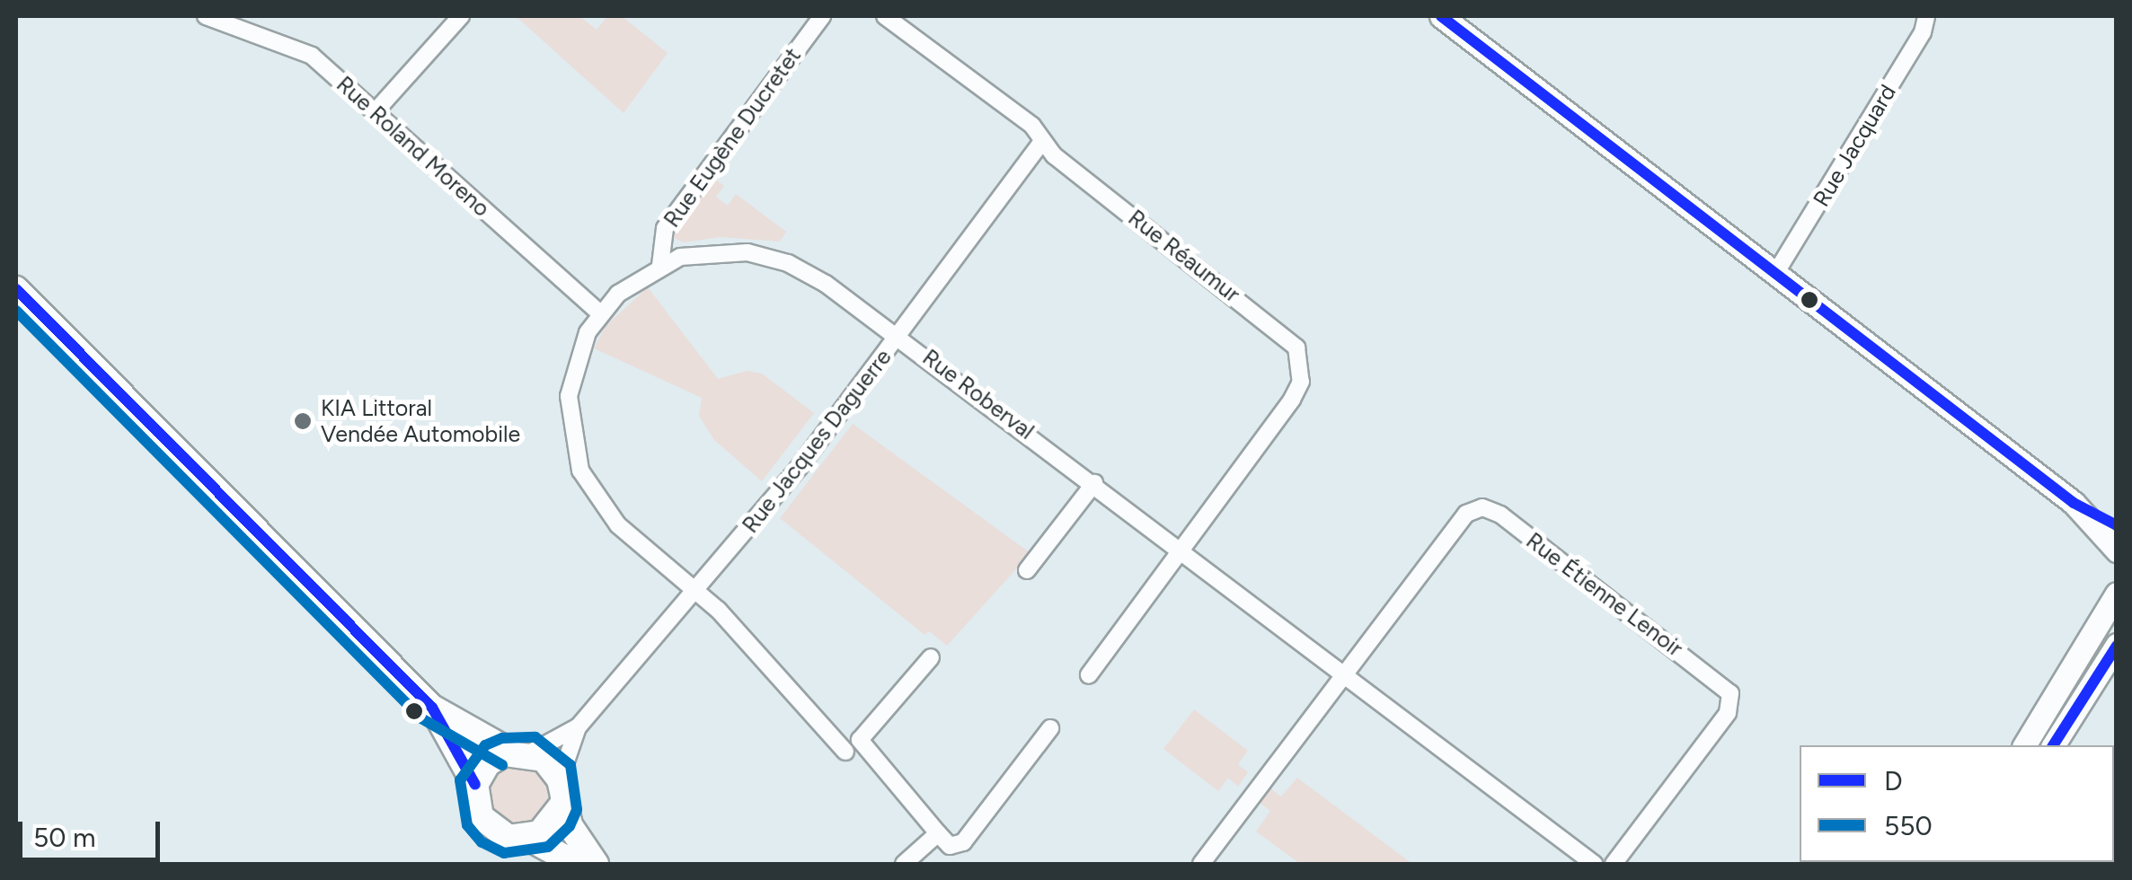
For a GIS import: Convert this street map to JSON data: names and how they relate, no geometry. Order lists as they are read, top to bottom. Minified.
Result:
{"streets":{"street":["Rue Eugène Ducretet","Rue Jacquard","Rue Roland Moreno","Rue Réaumur","Rue Roberval","Rue Jacques Daguerre","Rue Étienne Lenoir"]},"crossings":[["Rue Eugène Ducretet","Rue Roberval"],["Rue Roland Moreno","Rue Roberval"],["Rue Réaumur","Rue Roberval"],["Rue Réaumur","Rue Jacques Daguerre"],["Rue Roberval","Rue Jacques Daguerre"],["Rue Roberval","Rue Étienne Lenoir"]],"places":["KIA Littoral Vendée Automobile"],"lines":["transit line D","transit line 550"],"legend":["D","550"],"scale_bar":"50 m"}
